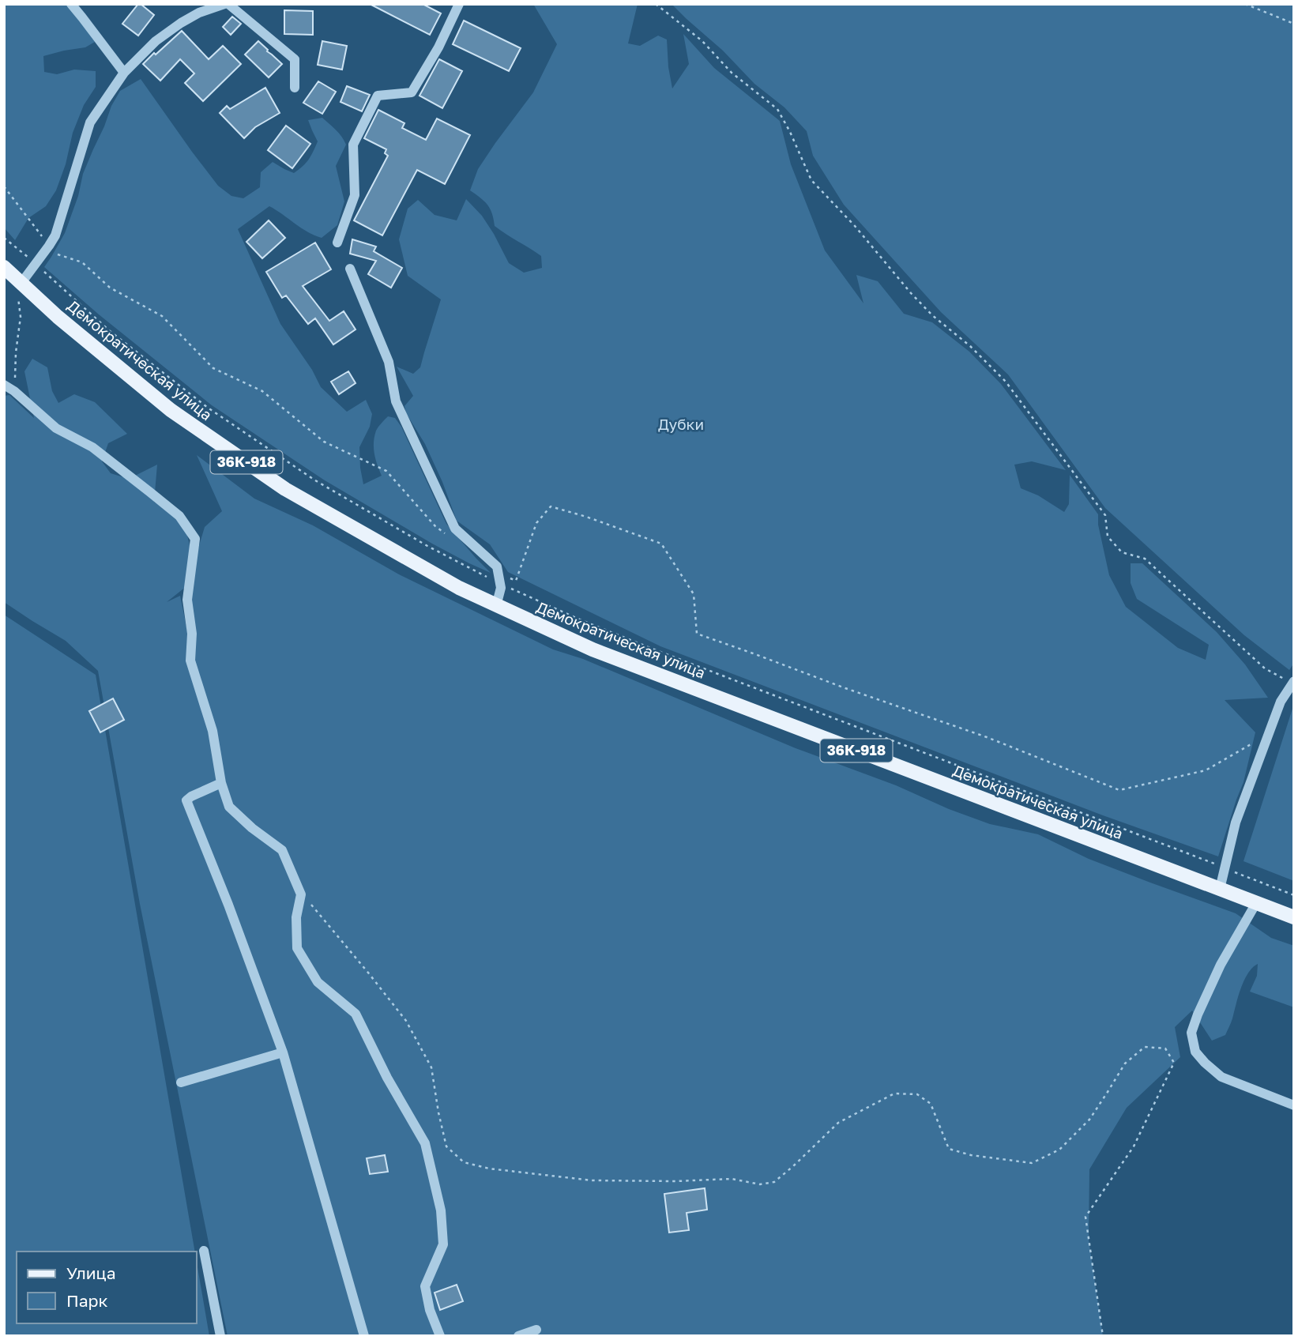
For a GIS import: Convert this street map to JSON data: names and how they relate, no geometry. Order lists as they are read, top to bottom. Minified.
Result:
{"streets":{"main road":["Демократическая улица","36К-918"]},"parks":["Дубки"],"legend":["Улица","Парк"]}
